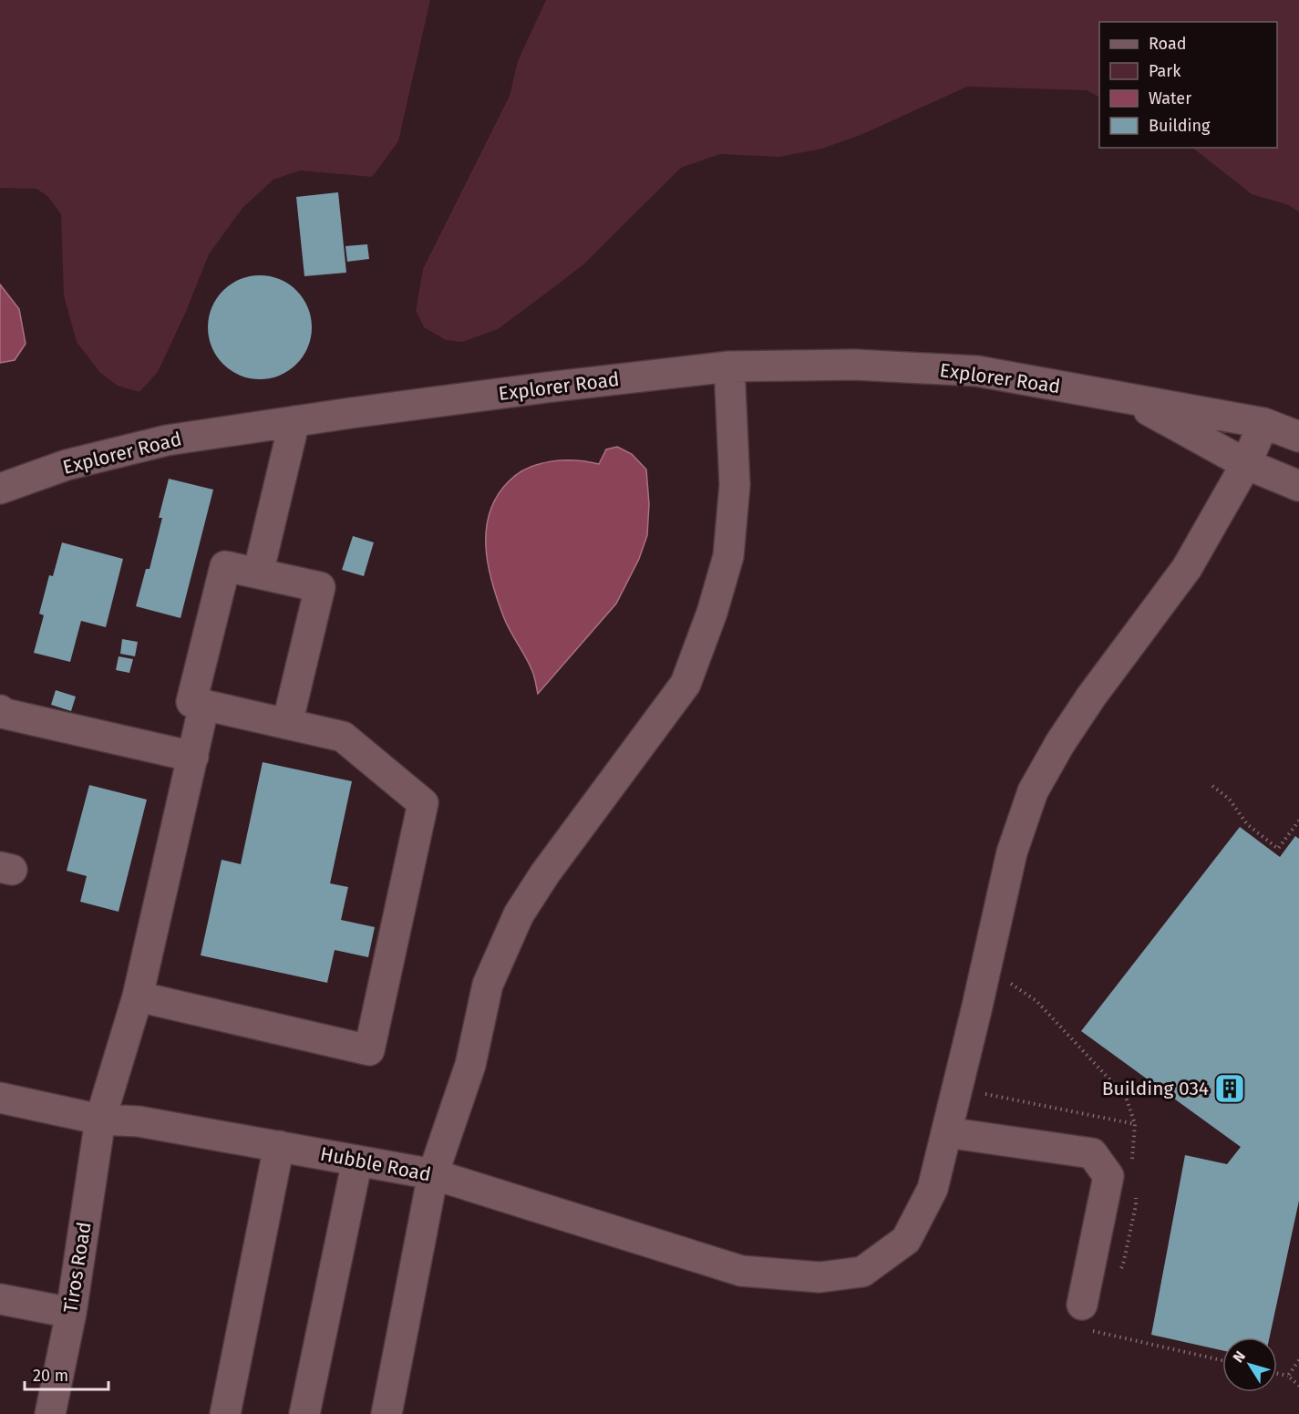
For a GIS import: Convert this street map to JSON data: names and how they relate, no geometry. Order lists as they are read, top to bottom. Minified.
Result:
{"streets":{"street":["Explorer Road","Hubble Road","Tiros Road"]},"crossings":[["Explorer Road","Hubble Road"],["Hubble Road","Tiros Road"]],"places":{"building":["Building 034"]},"legend":["Road","Park","Water","Building"],"scale_bar":"20 m","north":"top left"}
